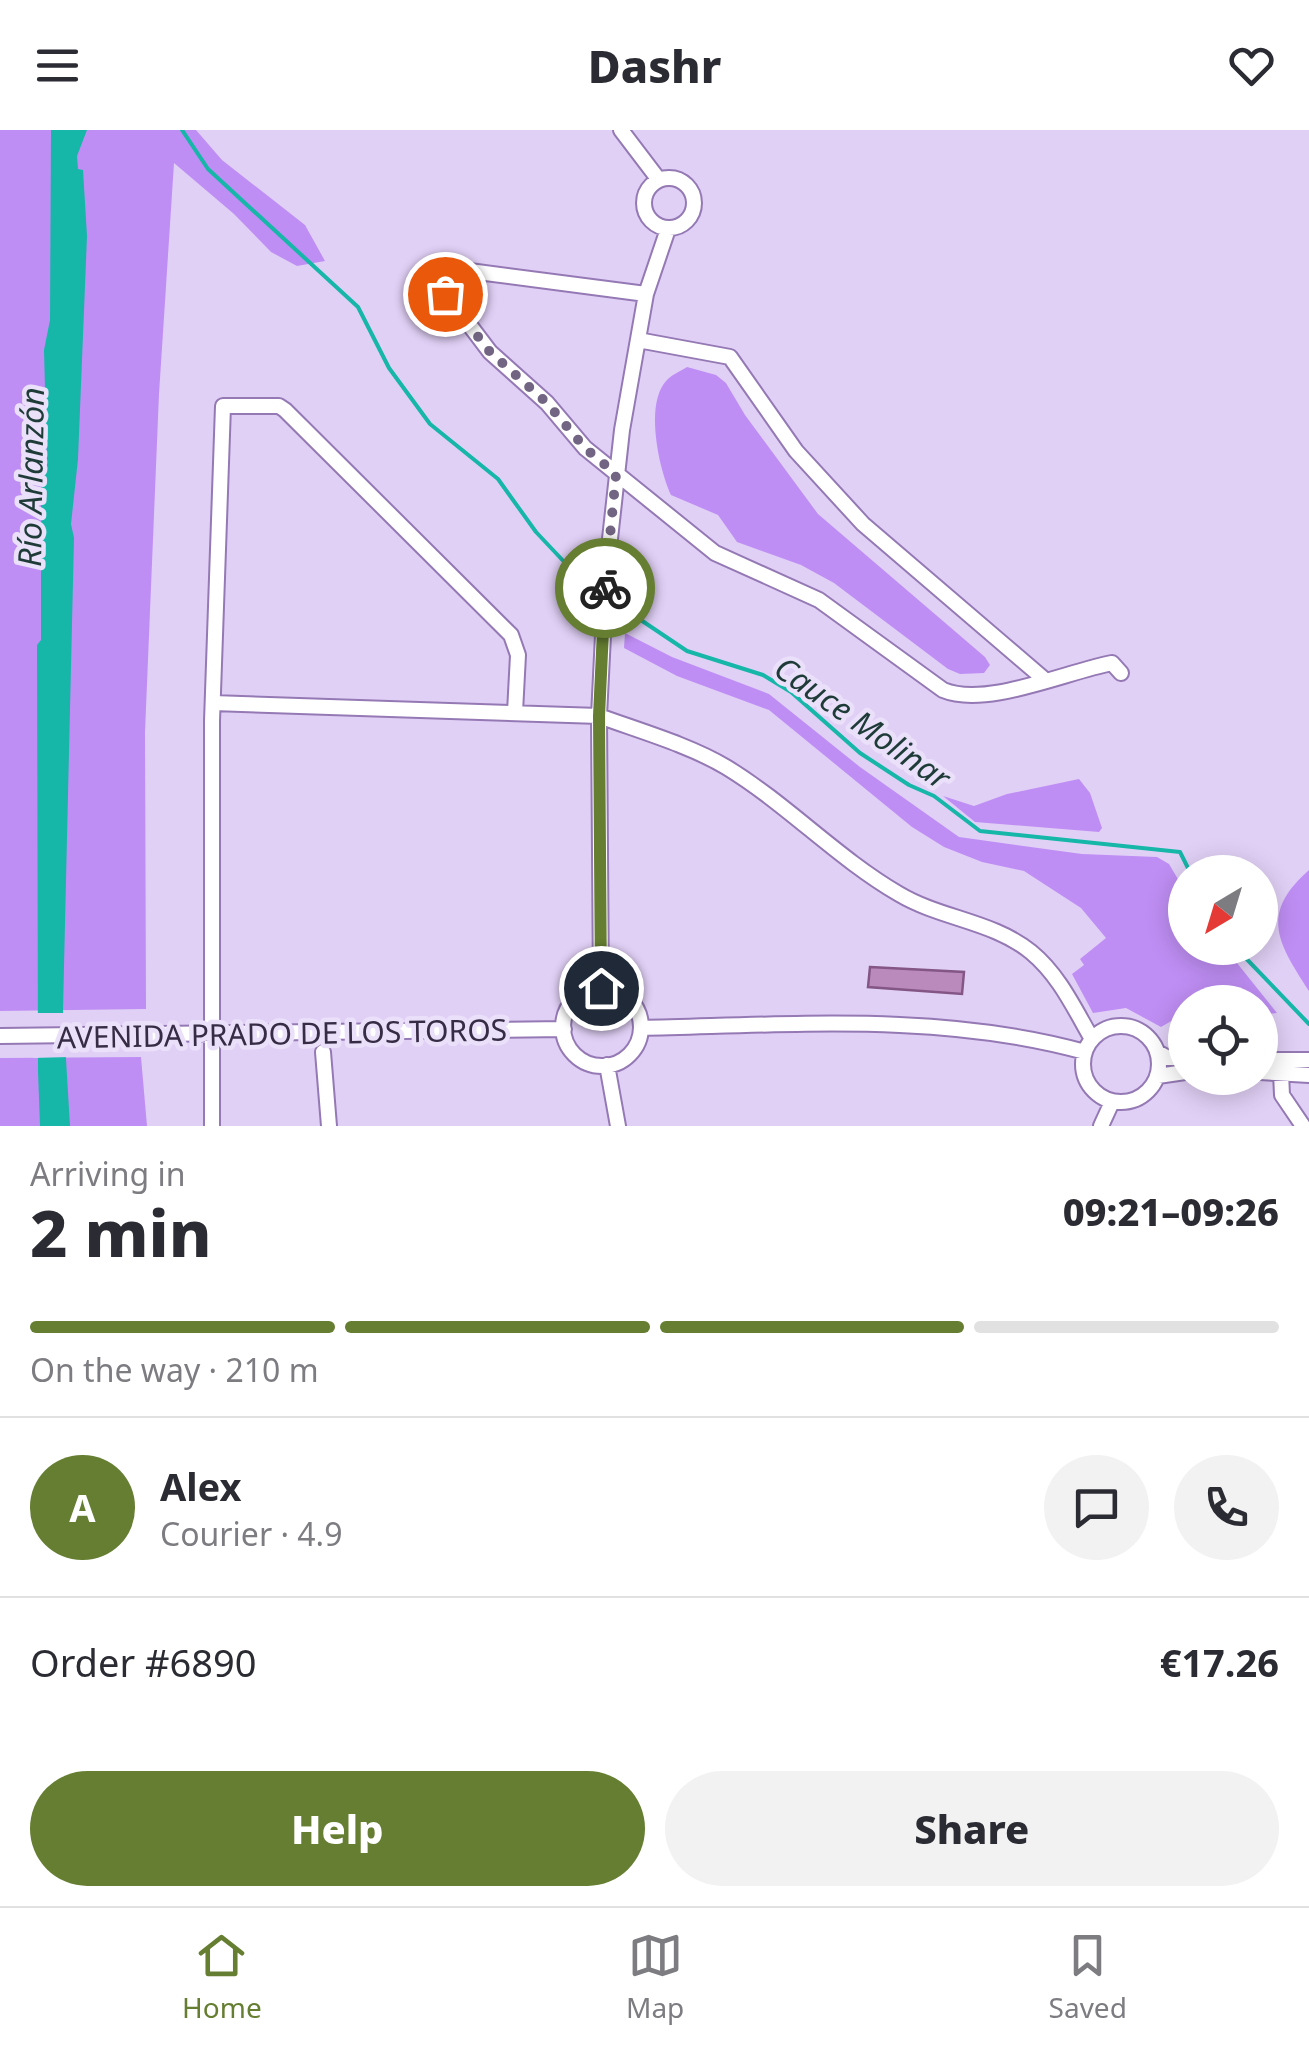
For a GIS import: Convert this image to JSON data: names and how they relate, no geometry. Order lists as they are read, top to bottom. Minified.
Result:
{"streets":{"street":["AVENIDA PRADO DE LOS TOROS"]},"water":["Río Arlanzón","Cauce Molinar"],"north":"bottom left","page":{"header":"Dashr","heading":["2 min","Arriving in","09:21–09:26"],"panel":["Alex","Courier · 4.9","Order #6890","€17.26"],"bar":"On the way · 210 m","round":"A","buttons":["Help","Share"],"tabs":["Home","Map","Saved"]}}
